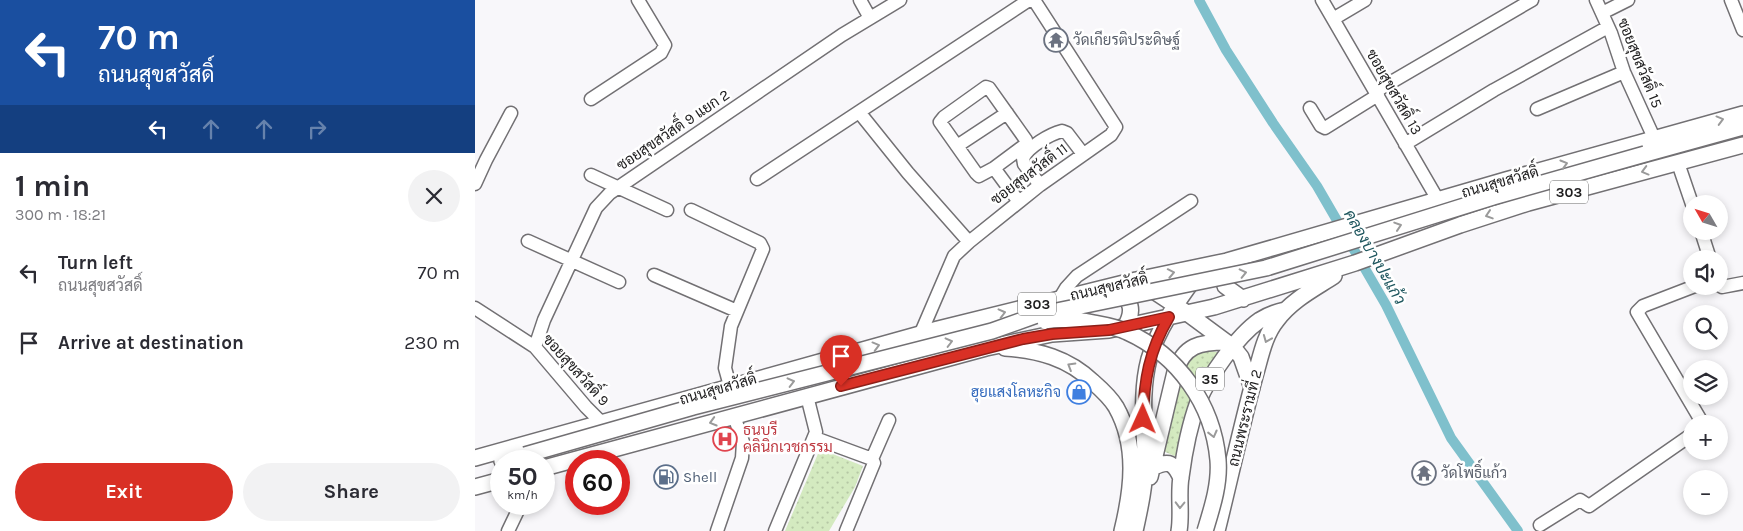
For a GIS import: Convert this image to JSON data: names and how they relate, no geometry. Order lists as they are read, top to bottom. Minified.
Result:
{"streets":{"main road":["ถนนสุขสวัสดิ์","303","35","ถนนพระรามที่ 2"],"street":["ซอยสุขสวัสดิ์ 15","ซอยสุขสวัสดิ์ 13","ซอยสุขสวัสดิ์ 9 แยก 2","ซอยสุขสวัสดิ์ 11","ซอยสุขสวัสดิ์ 9"]},"crossings":[["ซอยสุขสวัสดิ์ 15","ถนนสุขสวัสดิ์"],["ซอยสุขสวัสดิ์ 13","ถนนสุขสวัสดิ์"],["ซอยสุขสวัสดิ์ 9 แยก 2","ซอยสุขสวัสดิ์ 9"],["ซอยสุขสวัสดิ์ 11","ถนนสุขสวัสดิ์"],["ถนนสุขสวัสดิ์","ซอยสุขสวัสดิ์ 9"],["ถนนสุขสวัสดิ์","ถนนพระรามที่ 2"]],"water":["คลองบางปะแก้ว"],"places":{"temple":["วัดเกียรติประดิษฐ์","วัดโพธิ์แก้ว"],"shop":["ฮุยแสงโลหะกิจ"],"hospital":["ธนบุรี คลินิกเวชกรรม"],"fuel station":["Shell"]},"north":"top left","page":{"turn":["70 m","ถนนสุขสวัสดิ์"],"heading":["1 min","300 m · 18:21"],"map_buttons":["+","−"],"list":[{"name":"Turn left","note":"ถนนสุขสวัสดิ์","value":"70 m"},{"name":"Arrive at destination","value":"230 m"}],"speed":"50 km/h","limit":"60","buttons":["Exit","Share"]}}
